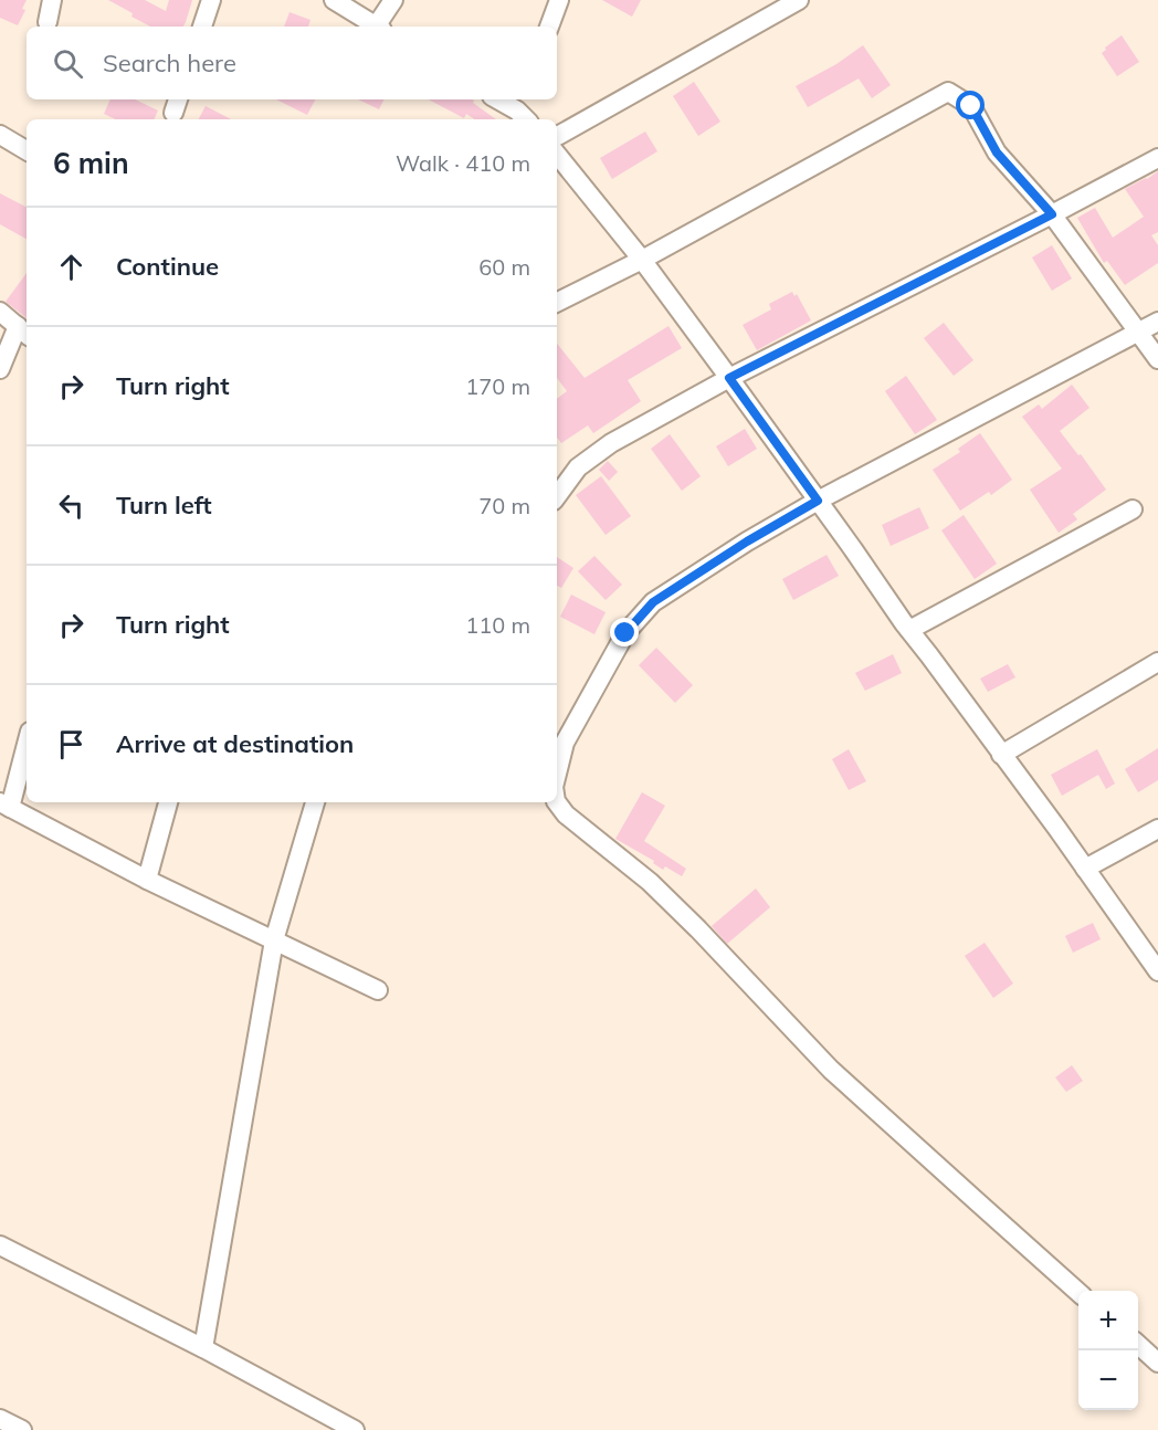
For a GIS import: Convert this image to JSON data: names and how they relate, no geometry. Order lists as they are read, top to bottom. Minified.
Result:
{"page":{"search":"Search here","heading":["6 min","Walk · 410 m"],"list":[["Continue","60 m"],["Turn right","170 m"],["Turn left","70 m"],["Turn right","110 m"],"Arrive at destination"],"map_buttons":["+","−"]}}
